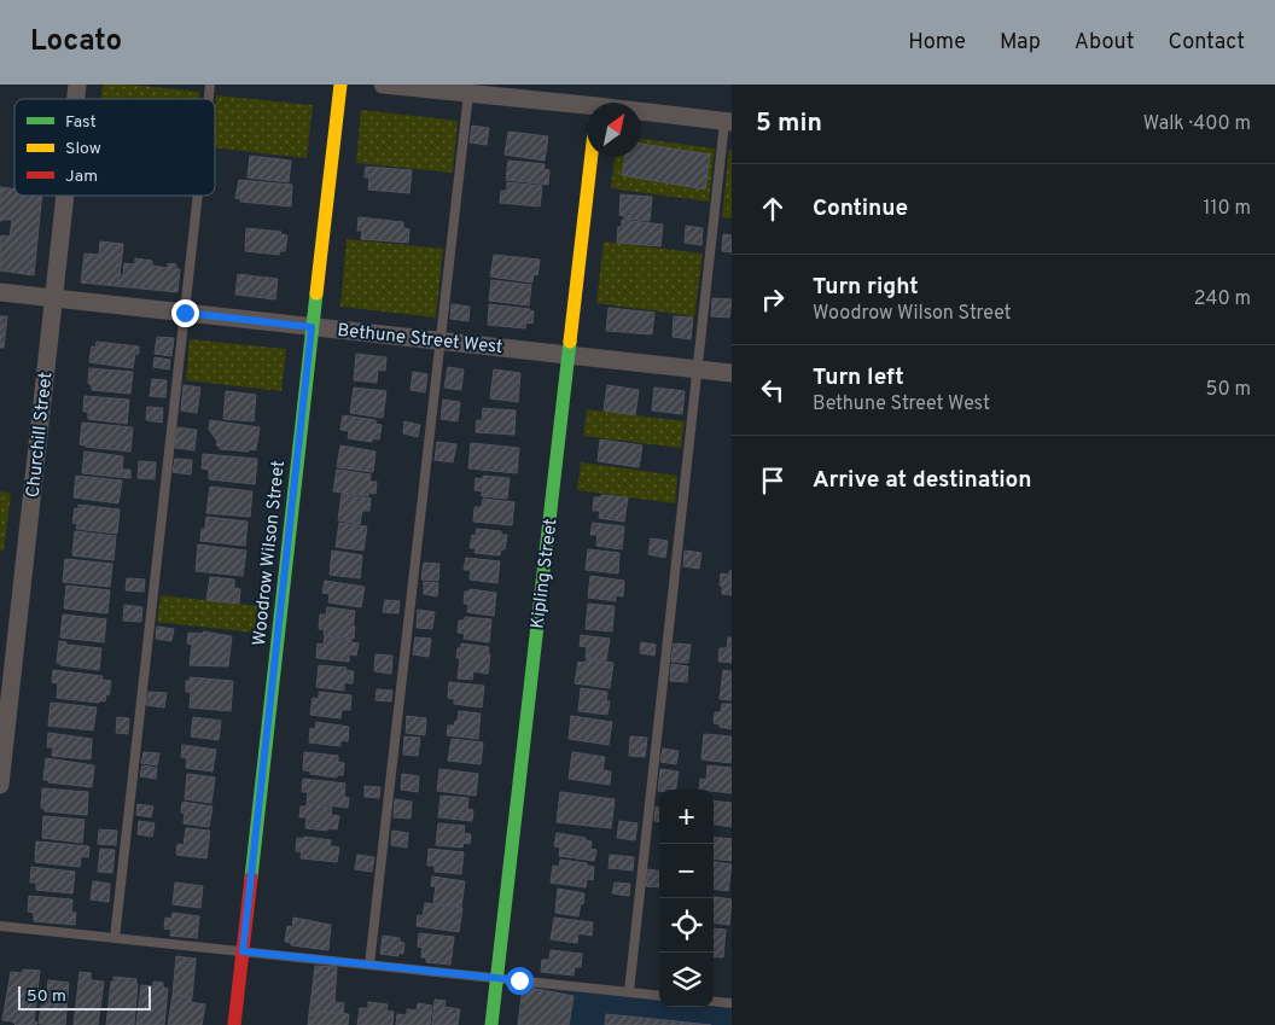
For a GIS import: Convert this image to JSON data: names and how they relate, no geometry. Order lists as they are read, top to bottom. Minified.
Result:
{"streets":{"street":["Bethune Street West","Churchill Street","Woodrow Wilson Street","Kipling Street"]},"crossings":[["Bethune Street West","Churchill Street"],["Bethune Street West","Woodrow Wilson Street"],["Bethune Street West","Kipling Street"]],"legend":["Fast","Slow","Jam"],"scale_bar":"50 m","north":"top right","page":{"header":"Locato","nav":["Home","Map","About","Contact"],"heading":["5 min","Walk · 400 m"],"list":[["Continue","110 m"],["Turn right","Woodrow Wilson Street","240 m"],["Turn left","Bethune Street West","50 m"],"Arrive at destination"],"map_buttons":["+","−"],"scale":"50 m"}}
